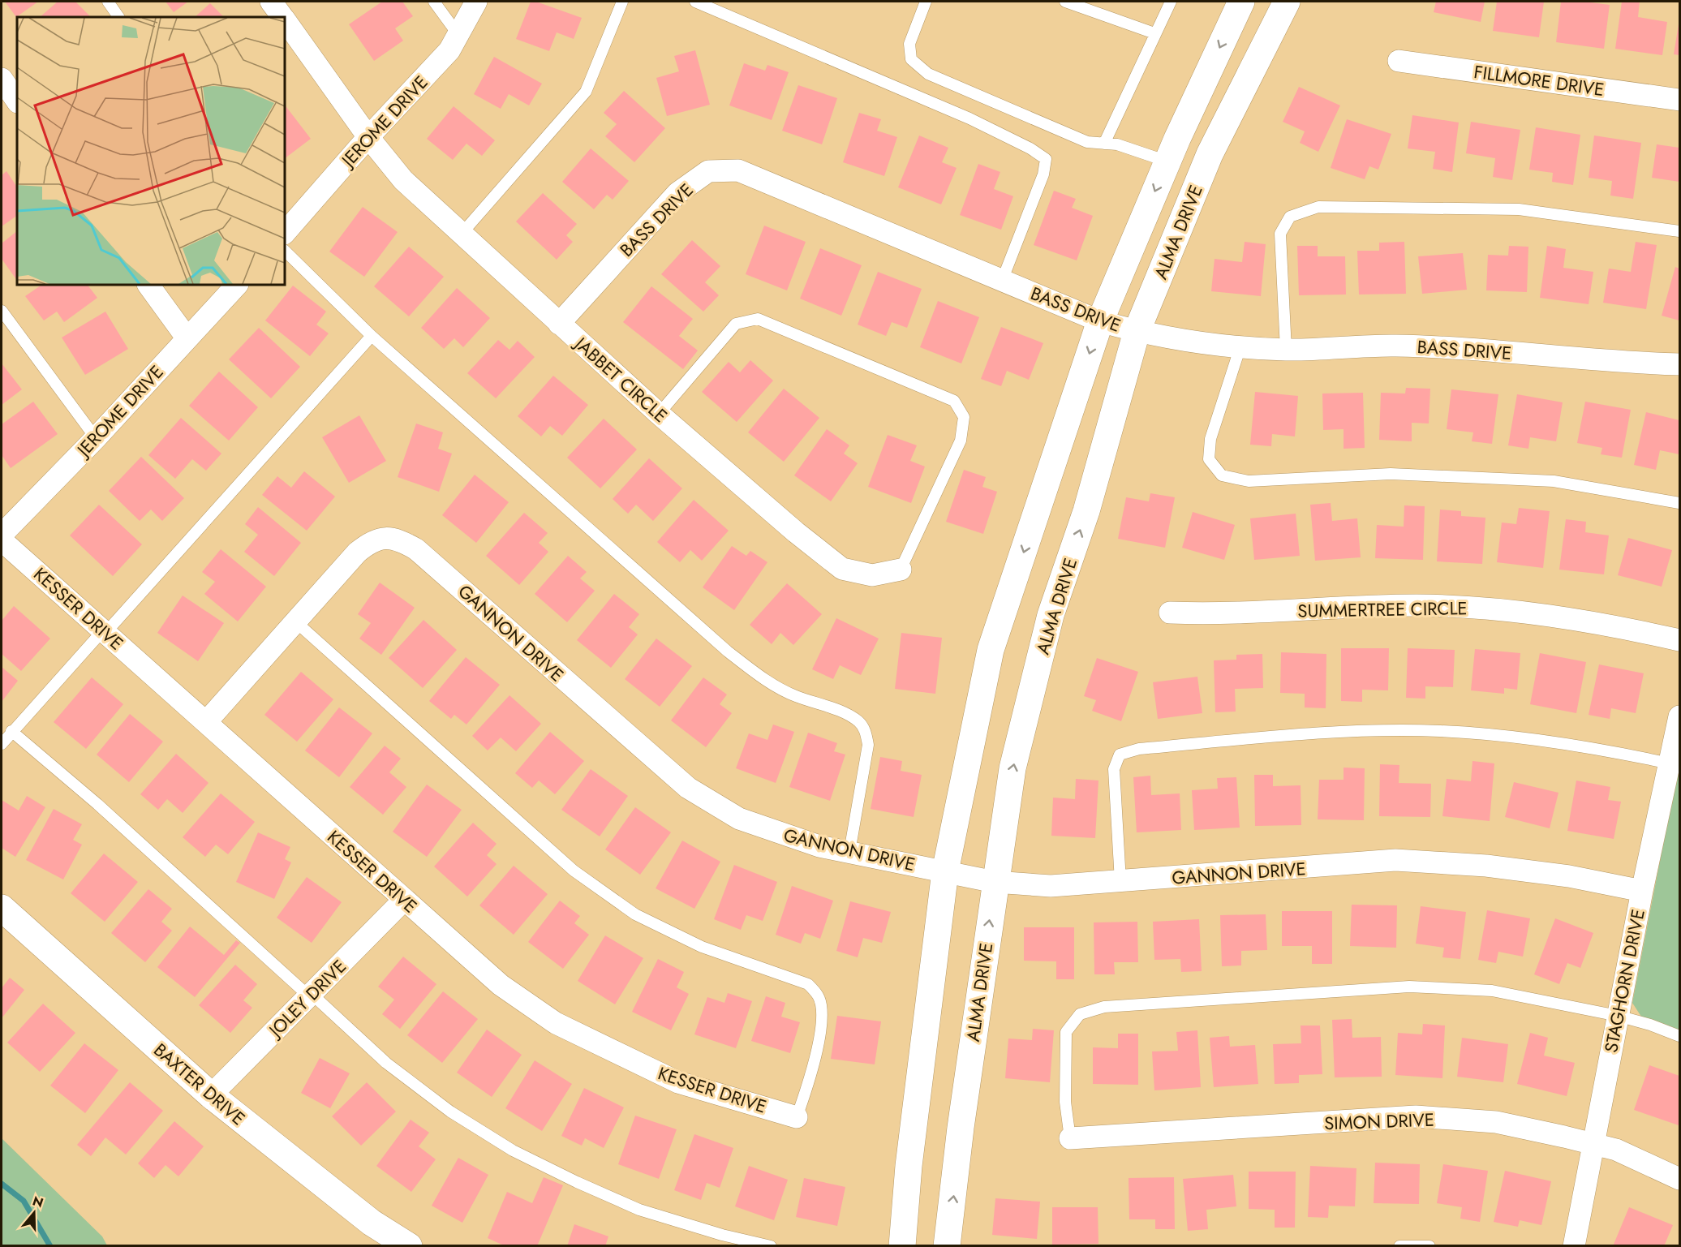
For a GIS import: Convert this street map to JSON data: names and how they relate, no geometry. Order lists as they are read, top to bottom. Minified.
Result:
{"streets":{"main road":["ALMA DRIVE","BAXTER DRIVE"],"street":["FILLMORE DRIVE","JEROME DRIVE","BASS DRIVE","JABBET CIRCLE","KESSER DRIVE","SUMMERTREE CIRCLE","GANNON DRIVE","STAGHORN DRIVE","JOLEY DRIVE","SIMON DRIVE"]},"crossings":[["JEROME DRIVE","JABBET CIRCLE"],["BASS DRIVE","ALMA DRIVE"],["BASS DRIVE","JABBET CIRCLE"],["ALMA DRIVE","GANNON DRIVE"],["KESSER DRIVE","GANNON DRIVE"],["KESSER DRIVE","JOLEY DRIVE"],["GANNON DRIVE","STAGHORN DRIVE"],["STAGHORN DRIVE","SIMON DRIVE"],["JOLEY DRIVE","BAXTER DRIVE"]],"north":"top"}
